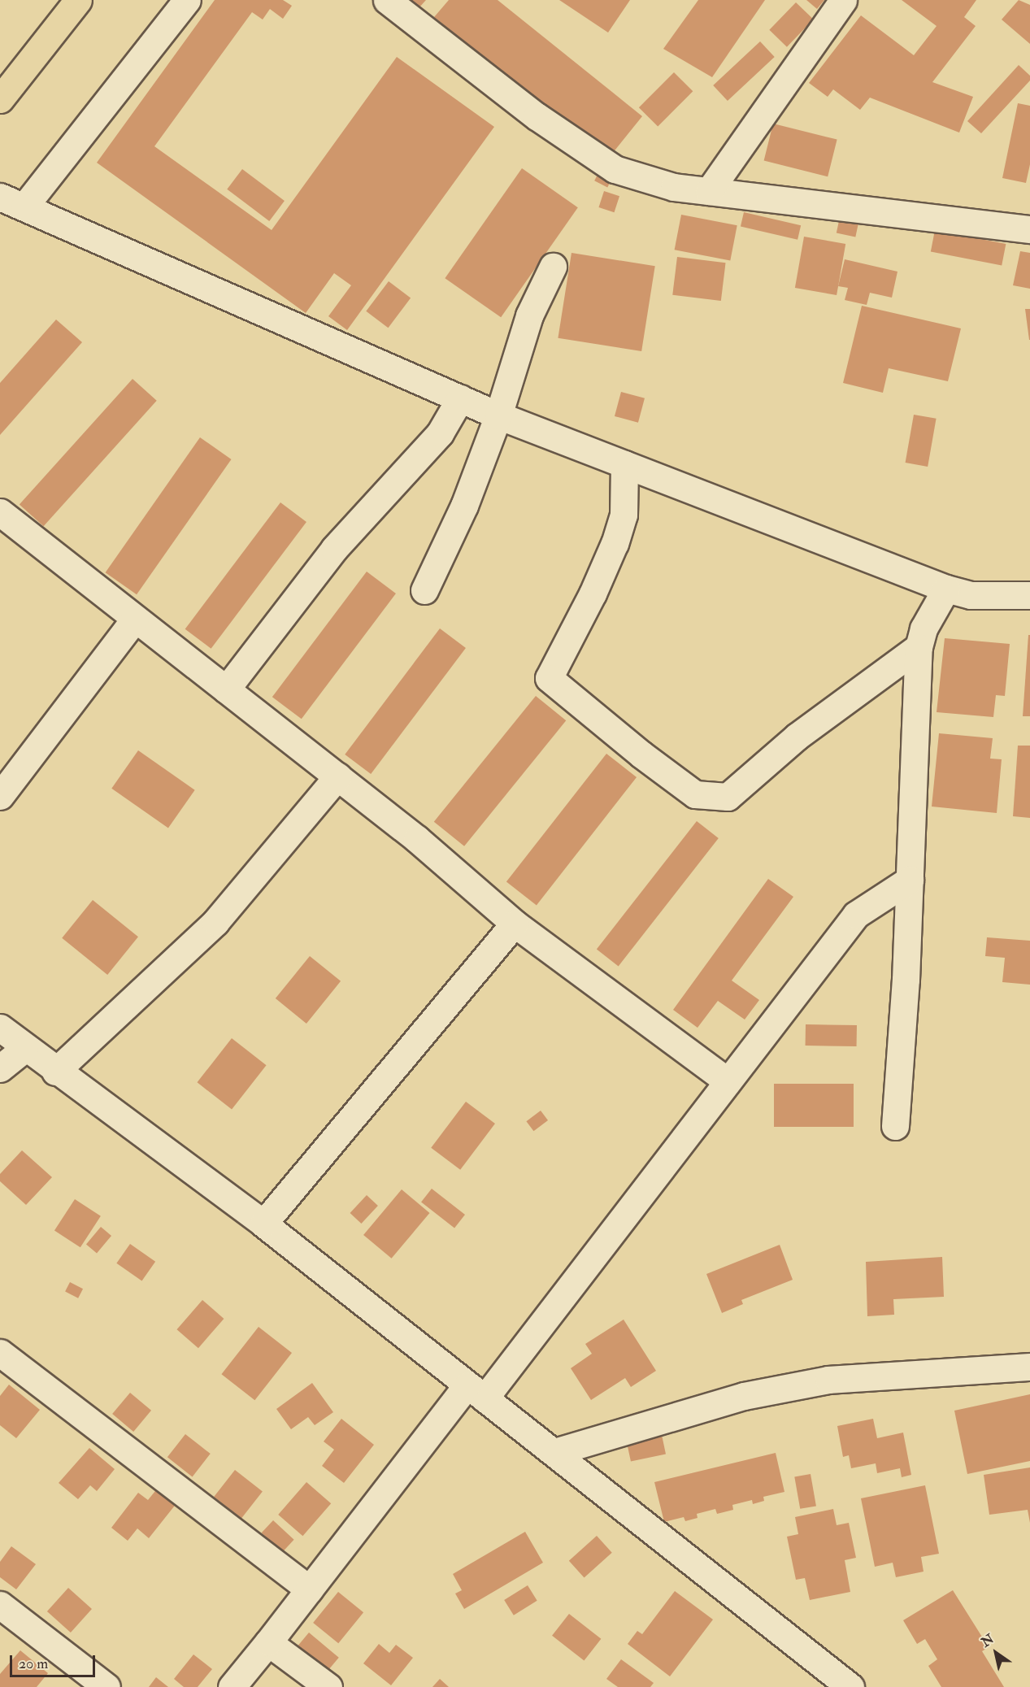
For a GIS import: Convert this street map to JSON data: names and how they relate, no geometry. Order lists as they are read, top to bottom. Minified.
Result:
{"scale_bar":"20 m","north":"top left"}
